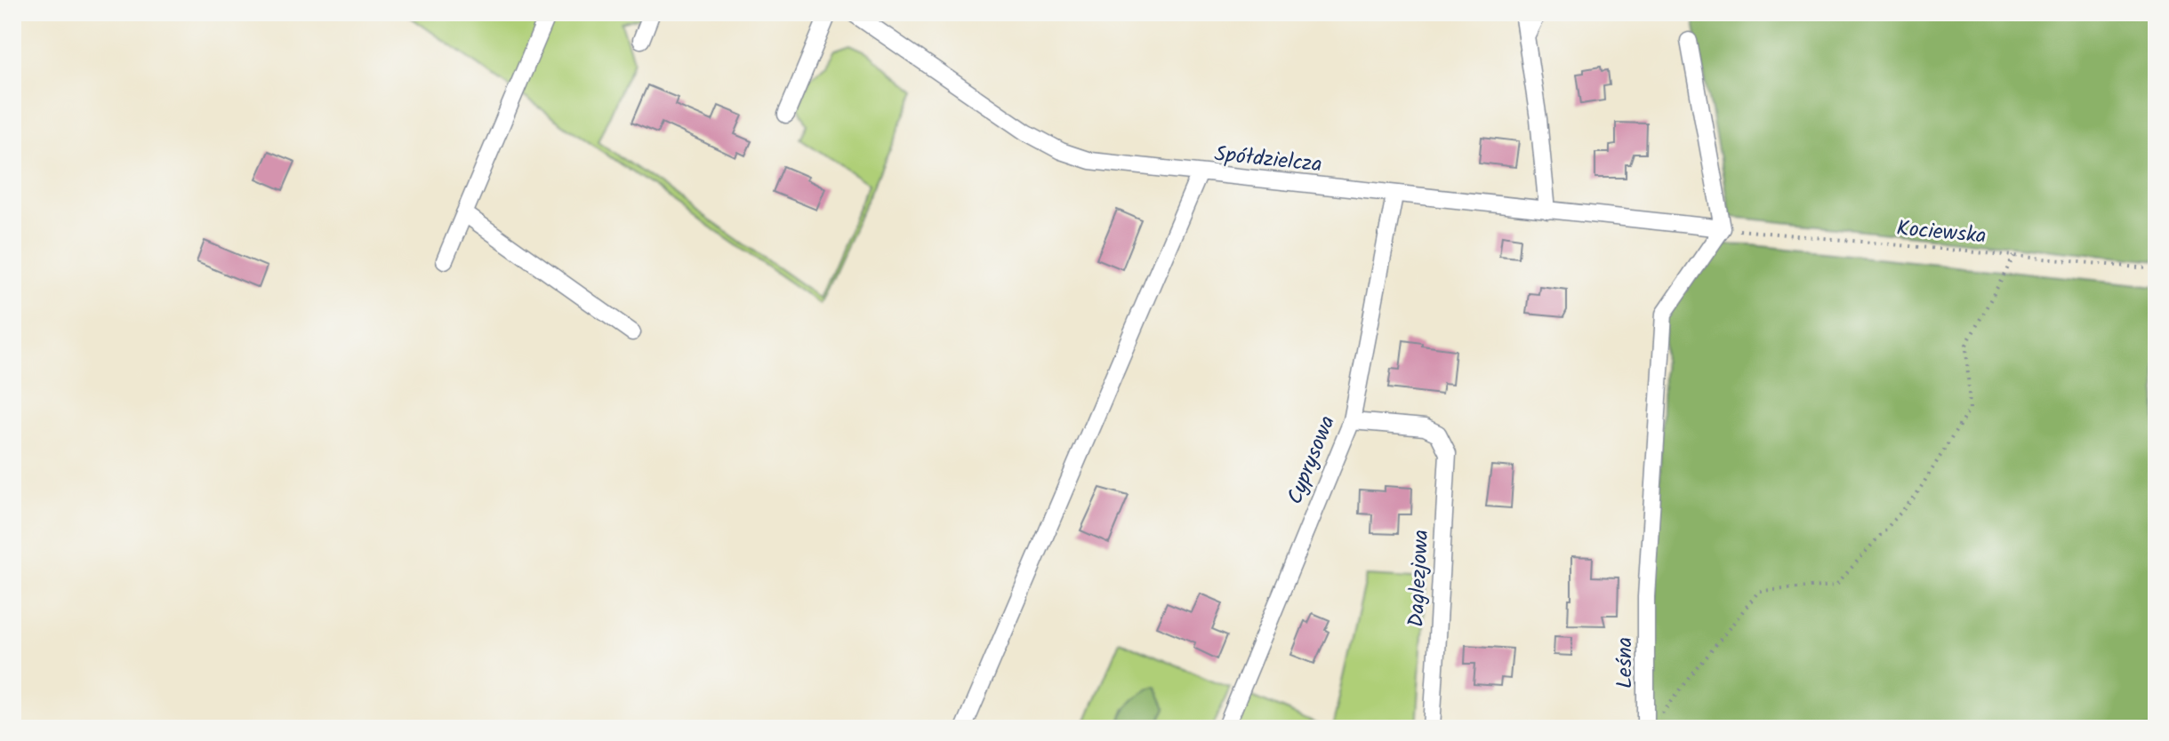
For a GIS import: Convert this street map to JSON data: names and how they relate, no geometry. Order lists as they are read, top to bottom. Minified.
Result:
{"streets":{"street":["Spółdzielcza","Cyprysowa","Daglezjowa","Leśna"],"path":["Kociewska"]},"crossings":[["Spółdzielcza","Kociewska"],["Spółdzielcza","Cyprysowa"],["Spółdzielcza","Leśna"],["Kociewska","Leśna"],["Cyprysowa","Daglezjowa"]]}
